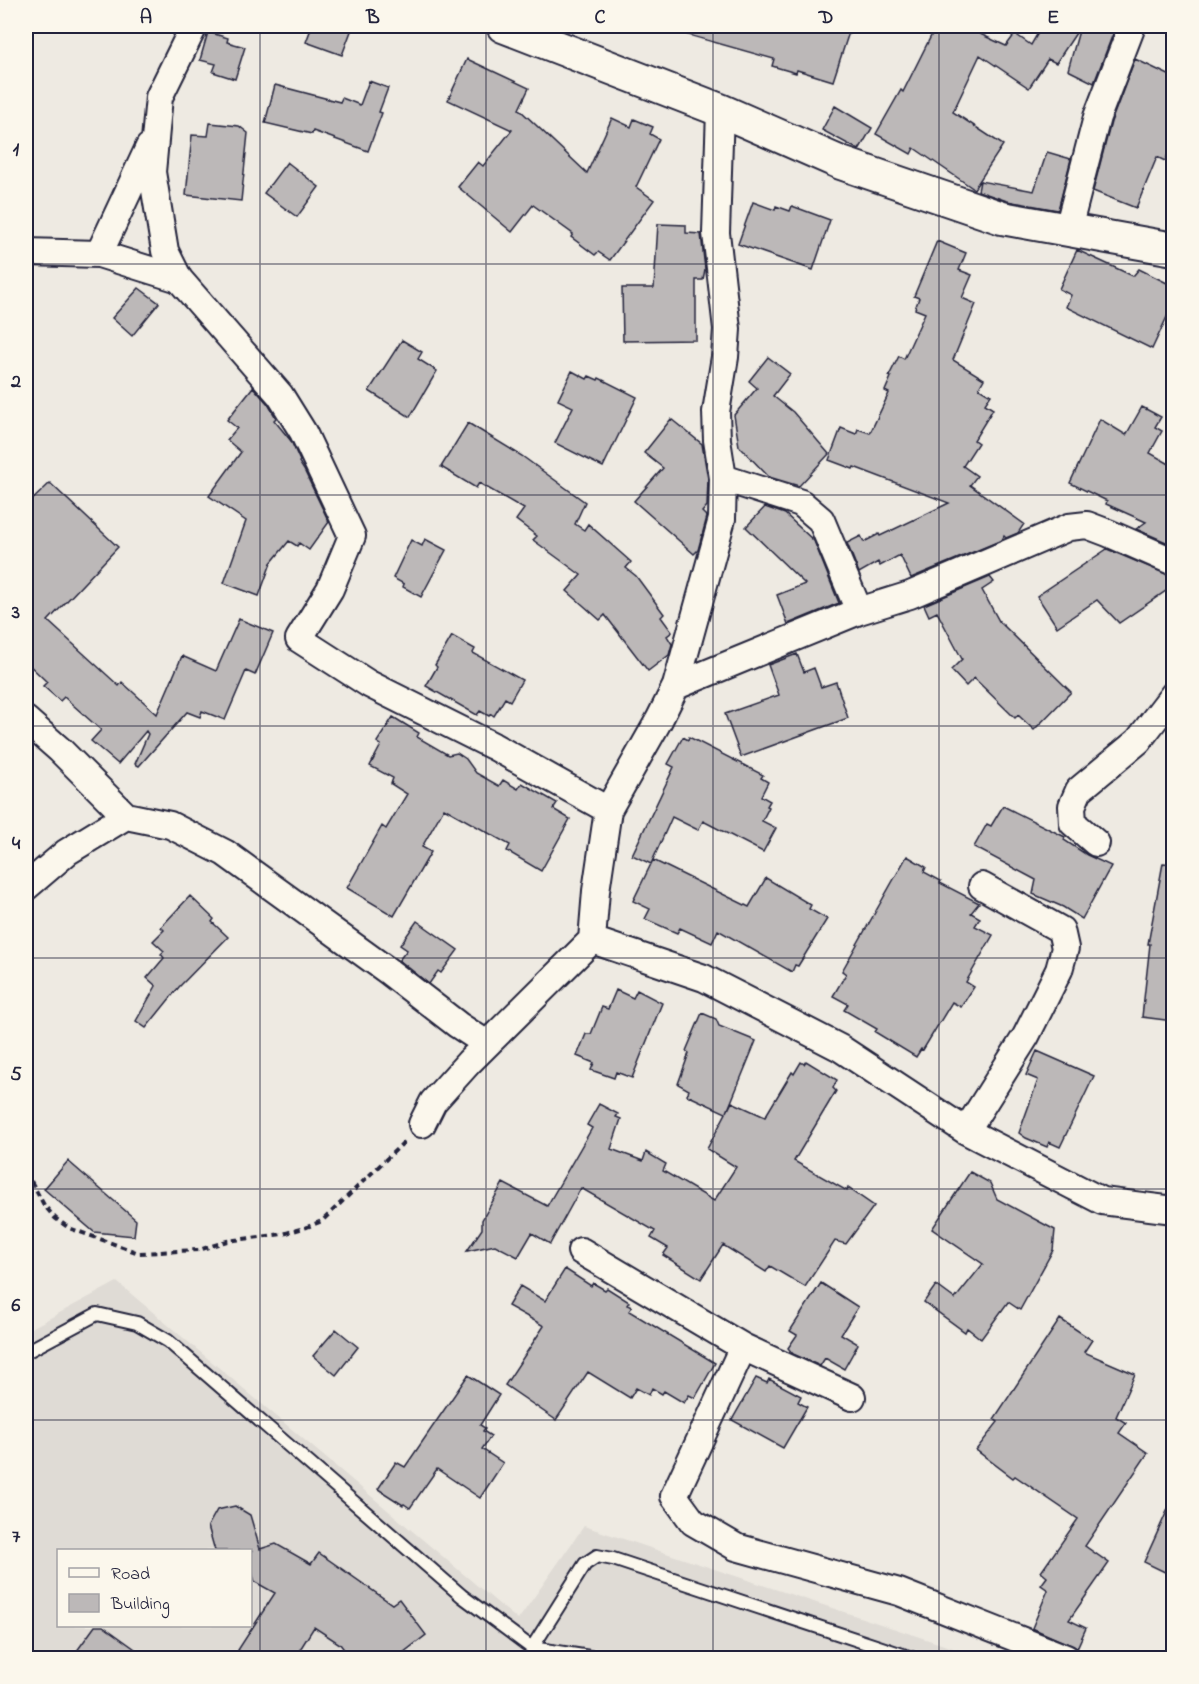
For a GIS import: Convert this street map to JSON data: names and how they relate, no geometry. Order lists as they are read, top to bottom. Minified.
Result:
{"legend":["Road","Building"],"grid":{"columns":["A","B","C","D","E"],"rows":["1","2","3","4","5","6","7"]}}
